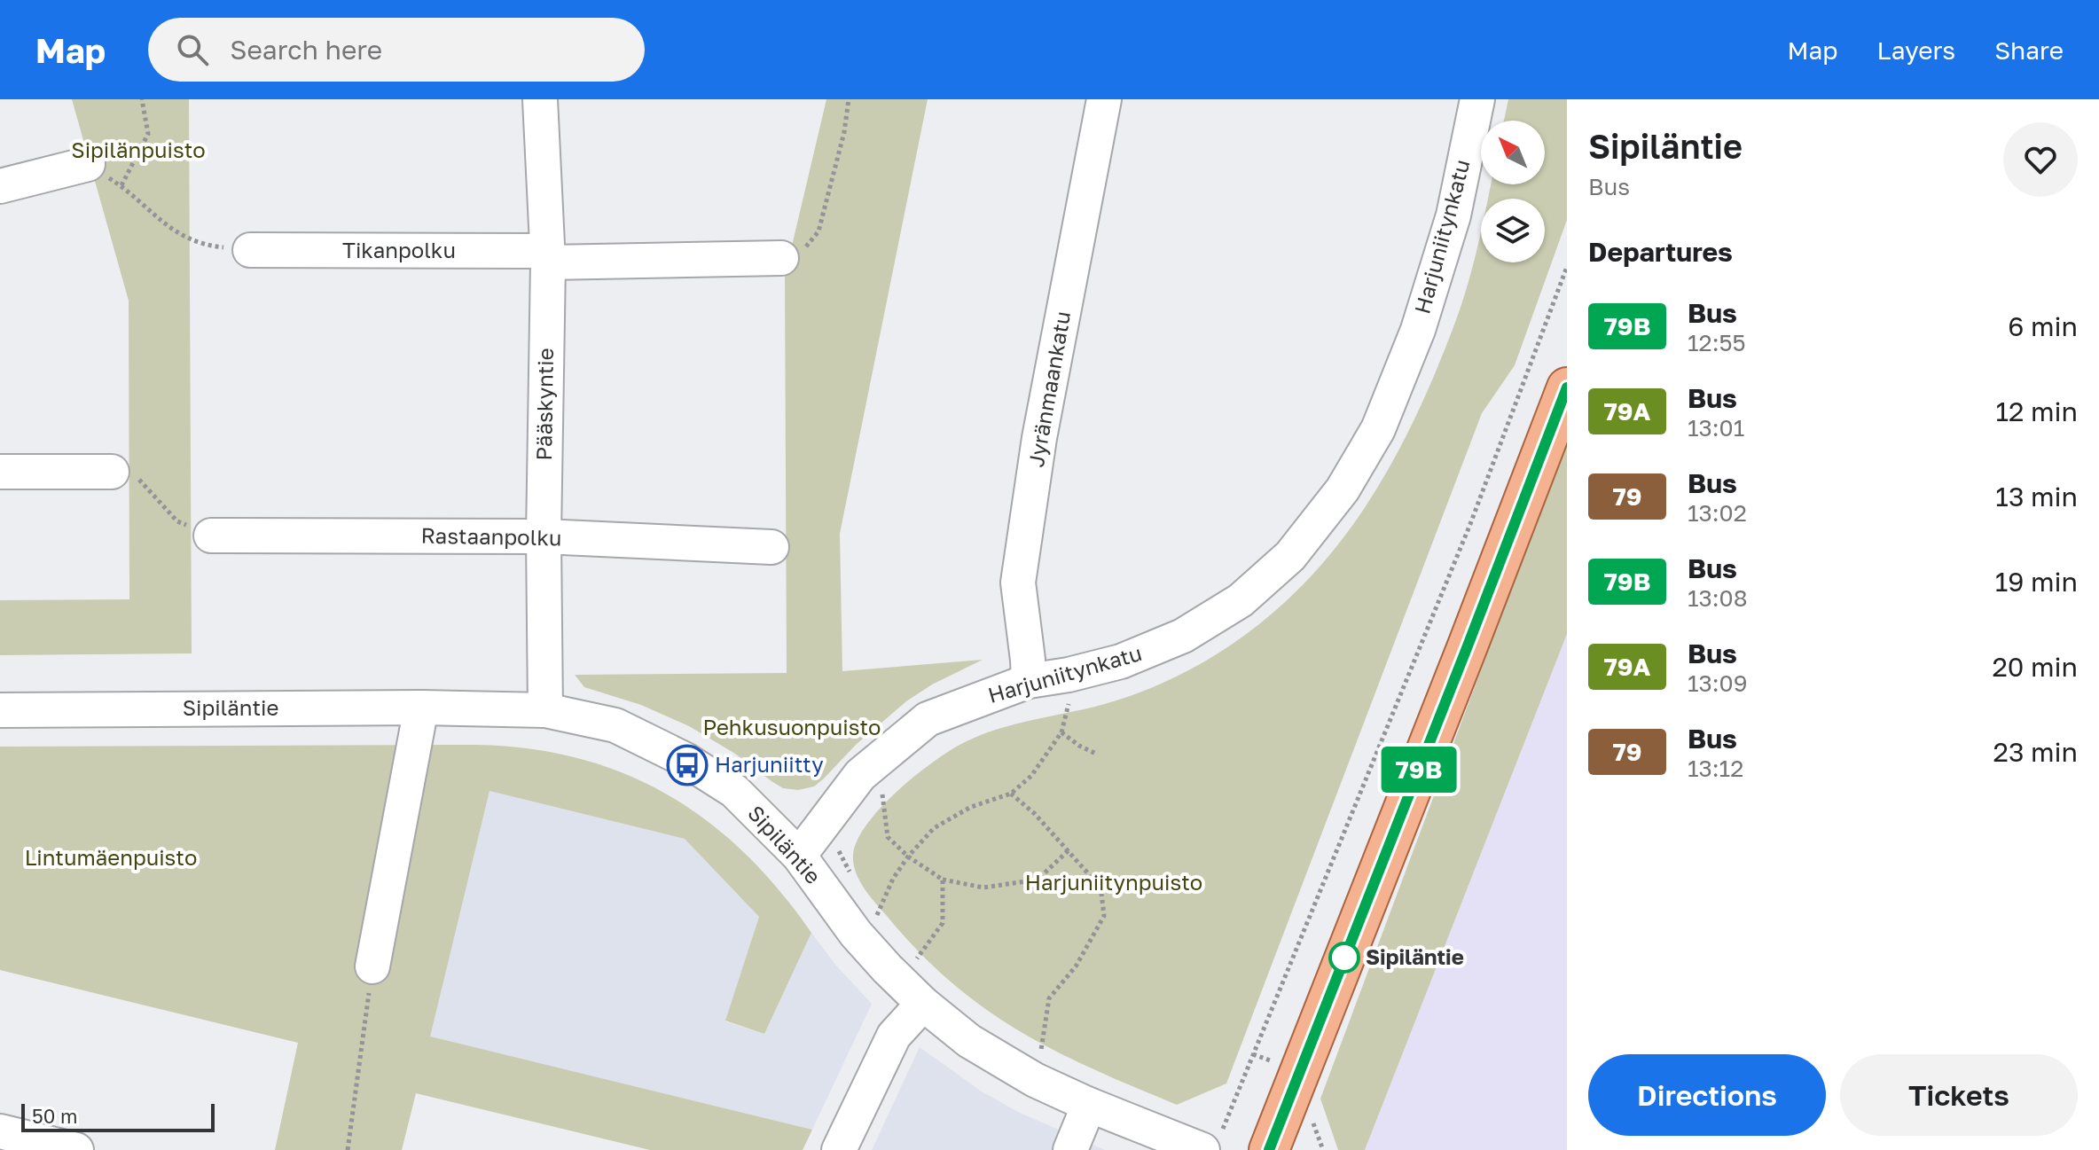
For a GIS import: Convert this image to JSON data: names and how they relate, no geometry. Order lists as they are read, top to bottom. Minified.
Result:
{"streets":{"street":["Harjuniitynkatu","Tikanpolku","Jyränmaankatu","Pääskyntie","Rastaanpolku","Sipiläntie"]},"crossings":[["Harjuniitynkatu","Jyränmaankatu"],["Harjuniitynkatu","Sipiläntie"],["Tikanpolku","Pääskyntie"],["Pääskyntie","Rastaanpolku"],["Pääskyntie","Sipiläntie"]],"parks":["Sipilänpuisto","Pehkusuonpuisto","Lintumäenpuisto","Harjuniitynpuisto"],"places":{"bus stop":["Harjuniitty"],"other":["Sipiläntie"]},"lines":["bus line 79B"],"scale_bar":"50 m","north":"top left","page":{"header":"Map","search":"Search here","nav":["Map","Layers","Share"],"on_map":"79B","heading":[["Sipiläntie","Bus"],"Departures"],"list":[{"mark":"79B","name":"Bus","note":"12:55","value":"6 min"},{"mark":"79A","name":"Bus","note":"13:01","value":"12 min"},{"mark":"79","name":"Bus","note":"13:02","value":"13 min"},{"mark":"79B","name":"Bus","note":"13:08","value":"19 min"},{"mark":"79A","name":"Bus","note":"13:09","value":"20 min"},{"mark":"79","name":"Bus","note":"13:12","value":"23 min"}],"buttons":["Directions","Tickets"],"scale":"50 m"}}
